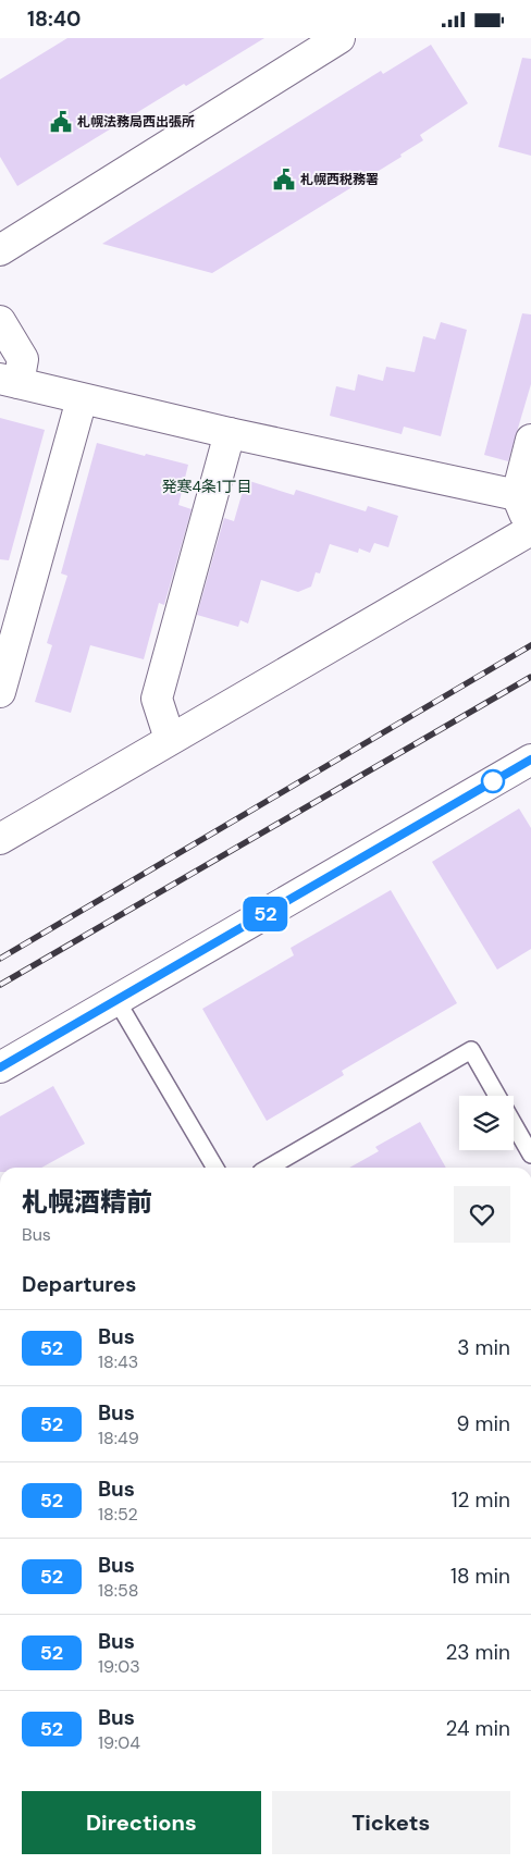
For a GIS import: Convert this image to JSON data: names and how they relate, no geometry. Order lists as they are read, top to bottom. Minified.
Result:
{"districts":["発寒4条1丁目"],"places":{"public building":["札幌法務局西出張所","札幌西税務署"]},"lines":["bus line 52"],"page":{"status":"18:40","on_map":"52","heading":[["札幌酒精前","Bus"],"Departures"],"list":[{"mark":"52","name":"Bus","note":"18:43","value":"3 min"},{"mark":"52","name":"Bus","note":"18:49","value":"9 min"},{"mark":"52","name":"Bus","note":"18:52","value":"12 min"},{"mark":"52","name":"Bus","note":"18:58","value":"18 min"},{"mark":"52","name":"Bus","note":"19:03","value":"23 min"},{"mark":"52","name":"Bus","note":"19:04","value":"24 min"}],"buttons":["Directions","Tickets"]}}
